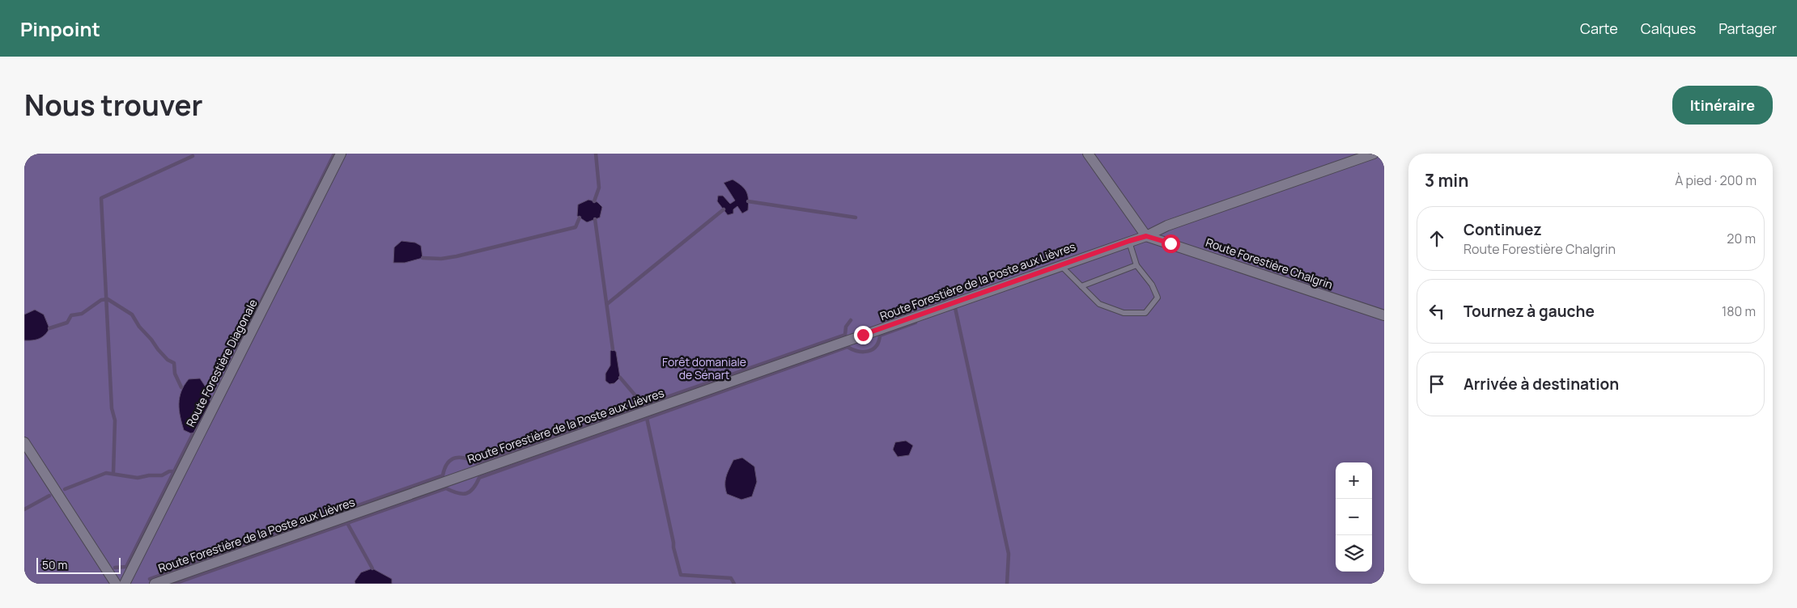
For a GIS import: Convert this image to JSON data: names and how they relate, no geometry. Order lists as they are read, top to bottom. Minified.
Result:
{"streets":{"street":["Route Forestière Chalgrin","Route Forestière de la Poste aux Lièvres","Route Forestière Diagonale"]},"crossings":[["Route Forestière Chalgrin","Route Forestière de la Poste aux Lièvres"]],"parks":["Forêt domaniale de Sénart"],"scale_bar":"50 m","page":{"header":"Pinpoint","nav":["Carte","Calques","Partager"],"title":"Nous trouver","buttons":"Itinéraire","heading":["3 min","À pied · 200 m"],"list":[["Continuez","Route Forestière Chalgrin","20 m"],["Tournez à gauche","180 m"],"Arrivée à destination"],"map_buttons":["+","−"],"scale":"50 m"}}
